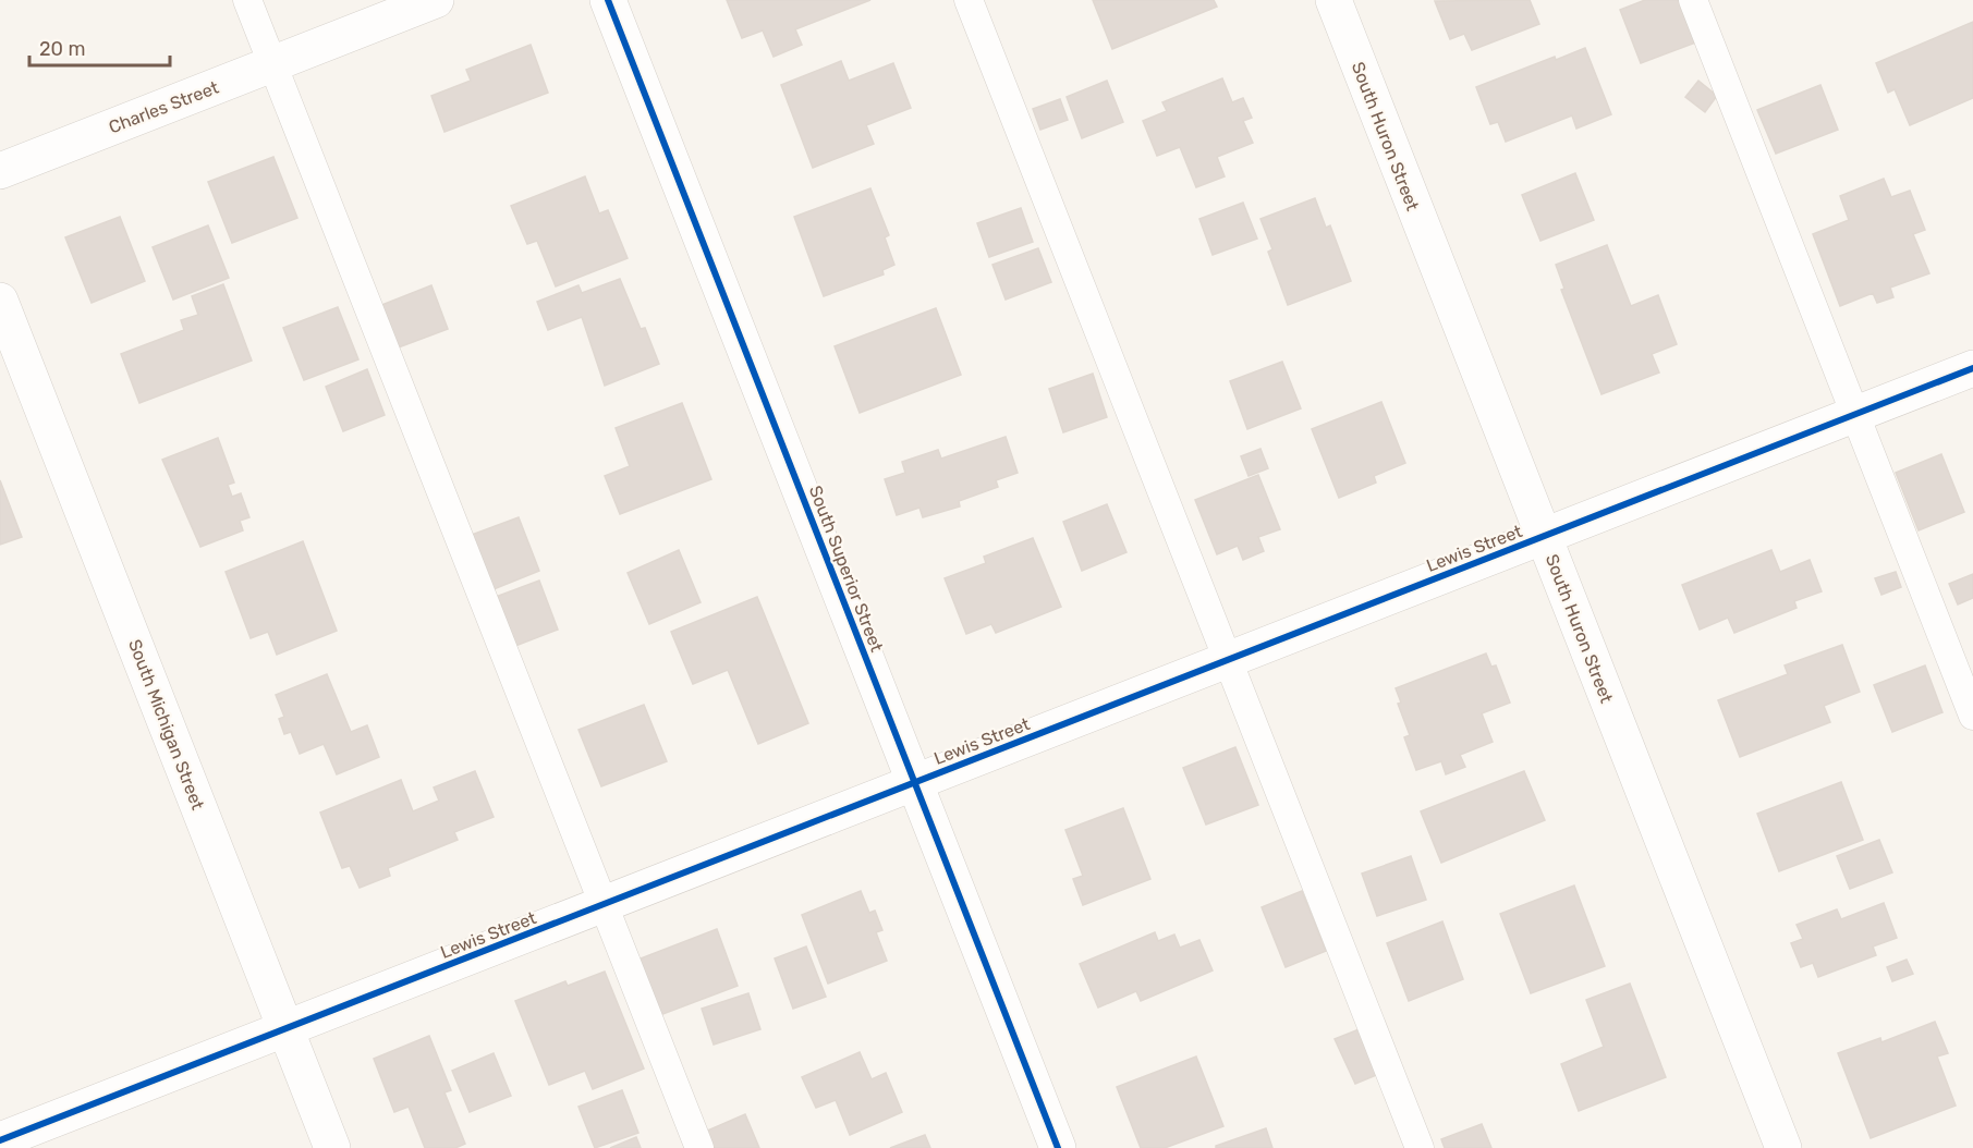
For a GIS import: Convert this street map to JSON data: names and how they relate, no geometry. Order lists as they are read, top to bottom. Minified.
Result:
{"streets":{"street":["Charles Street","South Huron Street","Lewis Street","South Superior Street","South Michigan Street"]},"crossings":[["South Huron Street","Lewis Street"],["Lewis Street","South Superior Street"],["Lewis Street","South Michigan Street"]],"scale_bar":"20 m"}
